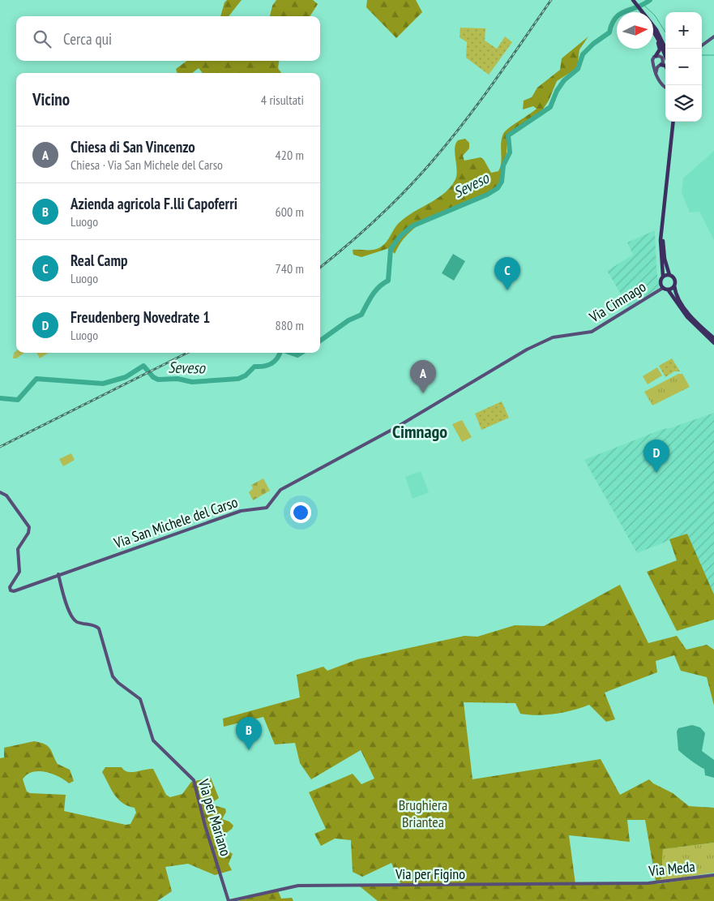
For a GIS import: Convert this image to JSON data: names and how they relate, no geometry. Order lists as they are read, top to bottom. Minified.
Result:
{"streets":{"street":["Via Cimnago","Via San Michele del Carso","Via per Mariano","Via Meda","Via per Figino"]},"crossings":[["Via Cimnago","Via San Michele del Carso"],["Via San Michele del Carso","Via per Mariano"],["Via per Mariano","Via per Figino"],["Via Meda","Via per Figino"]],"districts":["Cimnago"],"water":["Seveso"],"parks":["Brughiera Briantea"],"north":"right","page":{"map_buttons":["+","−"],"search":"Cerca qui","heading":["Vicino","4 risultati"],"list":[{"mark":"A","name":"Chiesa di San Vincenzo","note":"Chiesa · Via San Michele del Carso","value":"420 m"},{"mark":"B","name":"Azienda agricola F.lli Capoferri","note":"Luogo","value":"600 m"},{"mark":"C","name":"Real Camp","note":"Luogo","value":"740 m"},{"mark":"D","name":"Freudenberg Novedrate 1","note":"Luogo","value":"880 m"}],"pins":["C","A","D","B"]}}
